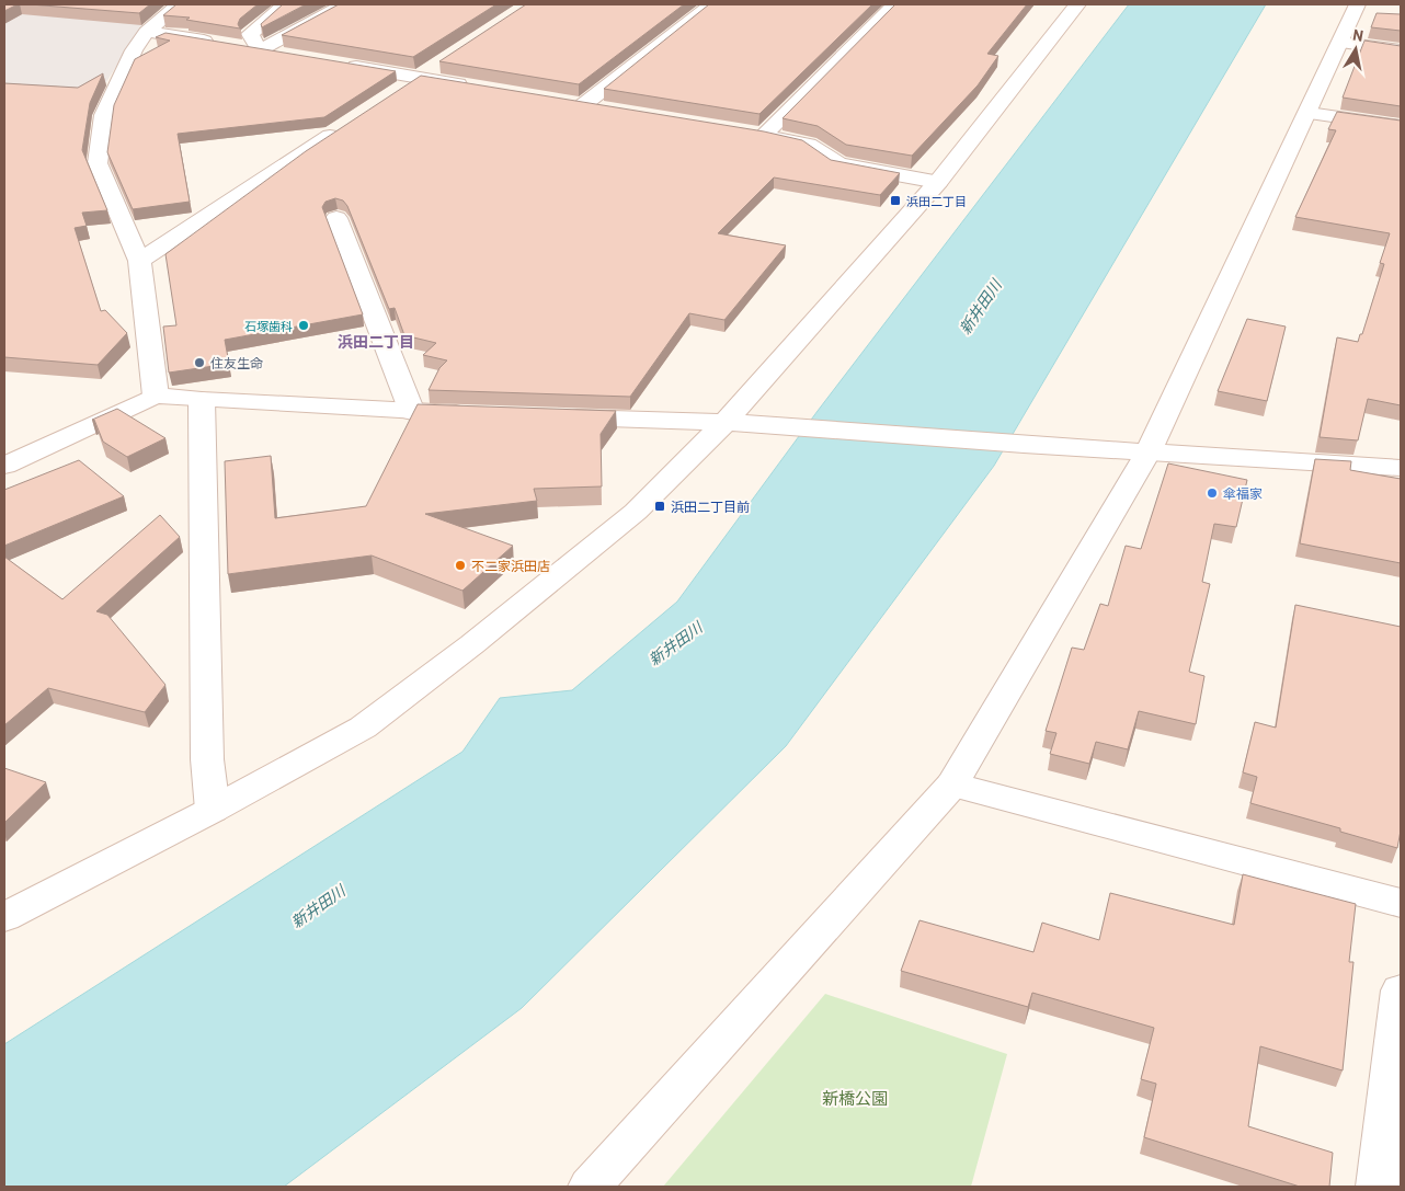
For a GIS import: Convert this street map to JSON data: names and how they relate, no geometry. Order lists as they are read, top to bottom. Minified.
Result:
{"districts":["浜田二丁目"],"water":["新井田川"],"parks":["新橋公園"],"places":{"transit":["浜田二丁目","浜田二丁目前"],"other":["石塚歯科","住友生命","傘福家","不二家浜田店"]},"north":"top"}
